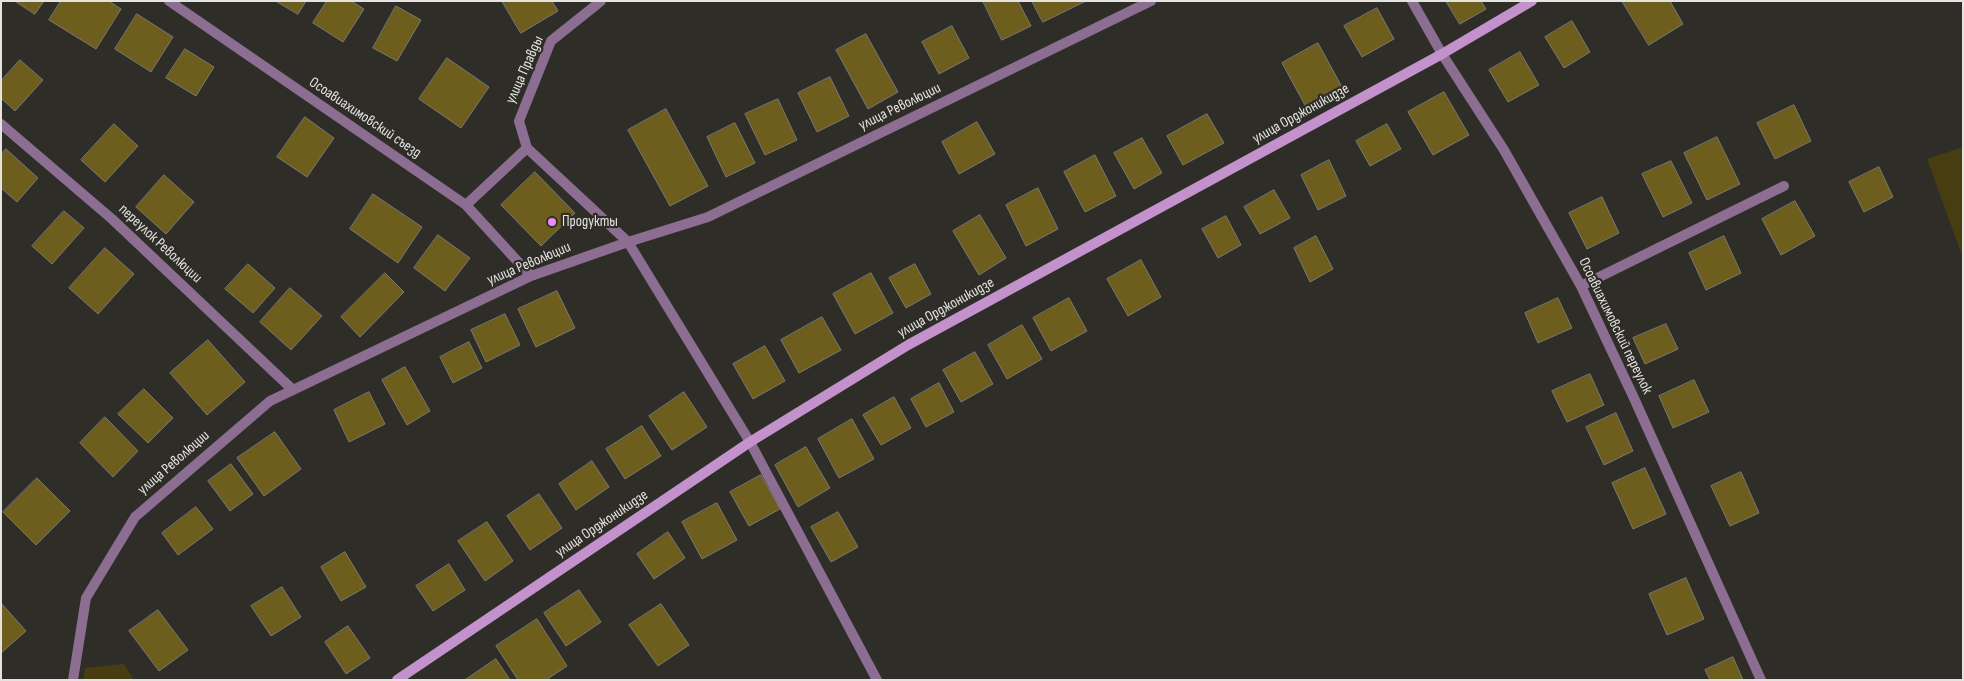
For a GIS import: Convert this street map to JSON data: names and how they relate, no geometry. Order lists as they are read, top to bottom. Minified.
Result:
{"streets":{"street":["улица Правды","улица Революции","улица Орджоникидзе","Осоавиахимовский съезд","переулок Революции","Осоавиахимовский переулок"]},"crossings":[["улица Революции","Осоавиахимовский съезд"],["улица Революции","переулок Революции"],["улица Орджоникидзе","Осоавиахимовский переулок"]],"places":["Продукты"]}
